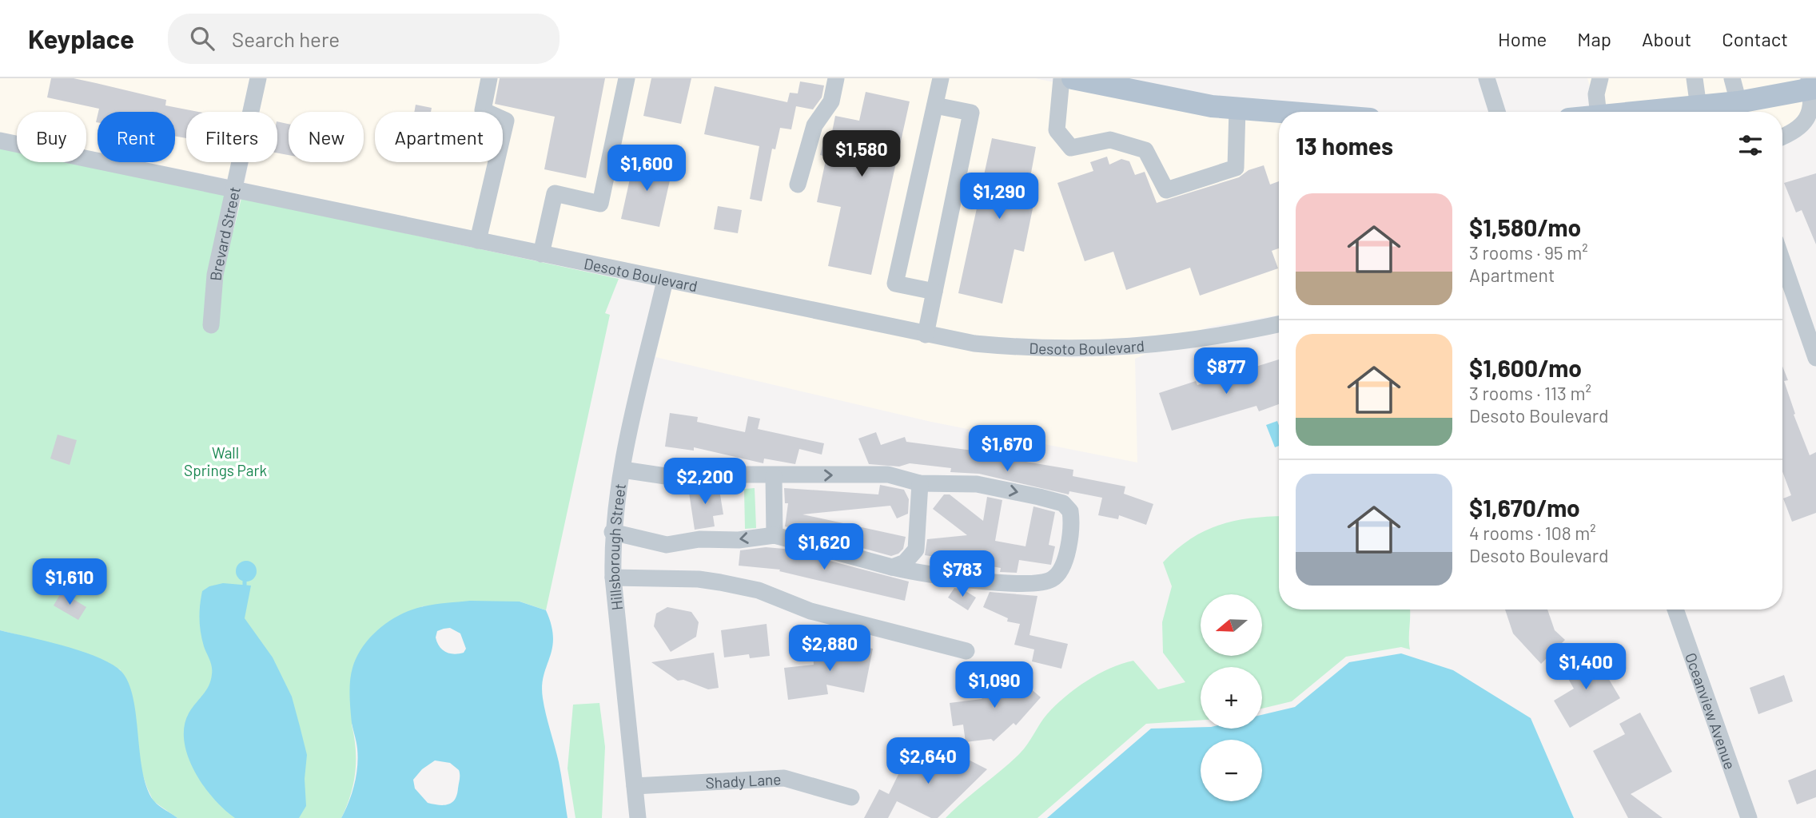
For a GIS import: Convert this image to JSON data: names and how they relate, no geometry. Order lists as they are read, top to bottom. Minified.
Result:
{"streets":{"street":["Brevard Street","Desoto Boulevard","Hillsborough Street","Oceanview Avenue","Shady Lane"]},"crossings":[["Brevard Street","Desoto Boulevard"],["Desoto Boulevard","Hillsborough Street"],["Hillsborough Street","Shady Lane"]],"parks":["Wall Springs Park"],"north":"left","page":{"header":"Keyplace","search":"Search here","nav":["Home","Map","About","Contact"],"chip":["Buy","Rent","Filters","New","Apartment"],"heading":"13 homes","price":["$1,580","$1,600","$1,290","$877","$1,670","$2,200","$1,620","$783","$1,610","$2,880","$1,400","$1,090","$2,640"],"list":[{"name":"$1,580/mo","note":"3 rooms · 95 m² · Apartment"},{"name":"$1,600/mo","note":"3 rooms · 113 m² · Desoto Boulevard"},{"name":"$1,670/mo","note":"4 rooms · 108 m² · Desoto Boulevard"}],"map_buttons":["+","−"]}}
